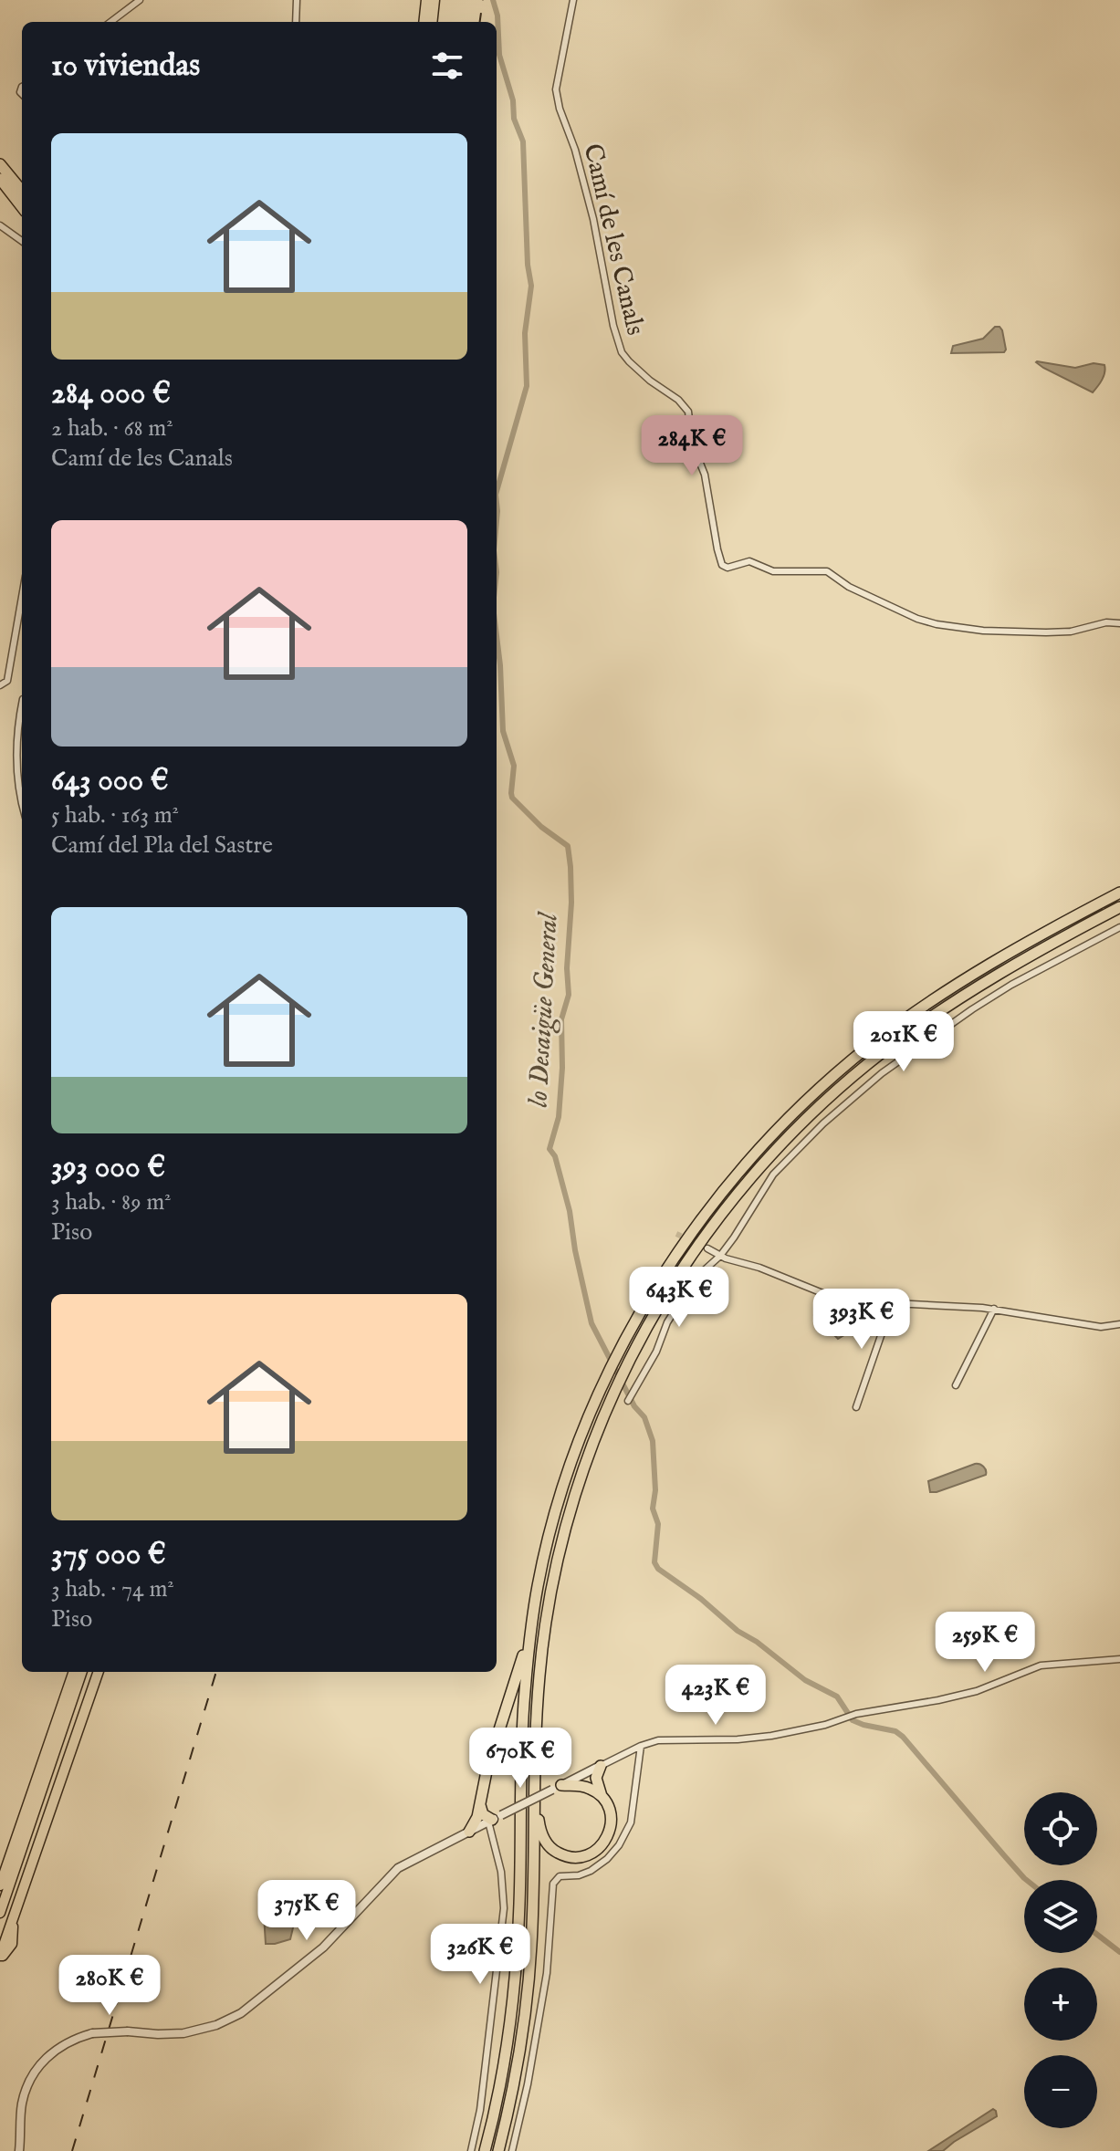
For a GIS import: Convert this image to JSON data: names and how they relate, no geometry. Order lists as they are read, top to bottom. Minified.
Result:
{"streets":{"street":["Camí de les Canals"]},"water":["lo Desaigüe General"],"page":{"heading":"10 viviendas","list":[{"name":"284 000 €","note":"2 hab. · 68 m² · Camí de les Canals"},{"name":"643 000 €","note":"5 hab. · 163 m² · Camí del Pla del Sastre"},{"name":"393 000 €","note":"3 hab. · 89 m² · Piso"},{"name":"375 000 €","note":"3 hab. · 74 m² · Piso"}],"price":["284K €","201K €","643K €","393K €","259K €","423K €","670K €","375K €","326K €","280K €"],"map_buttons":["+","−"]}}
